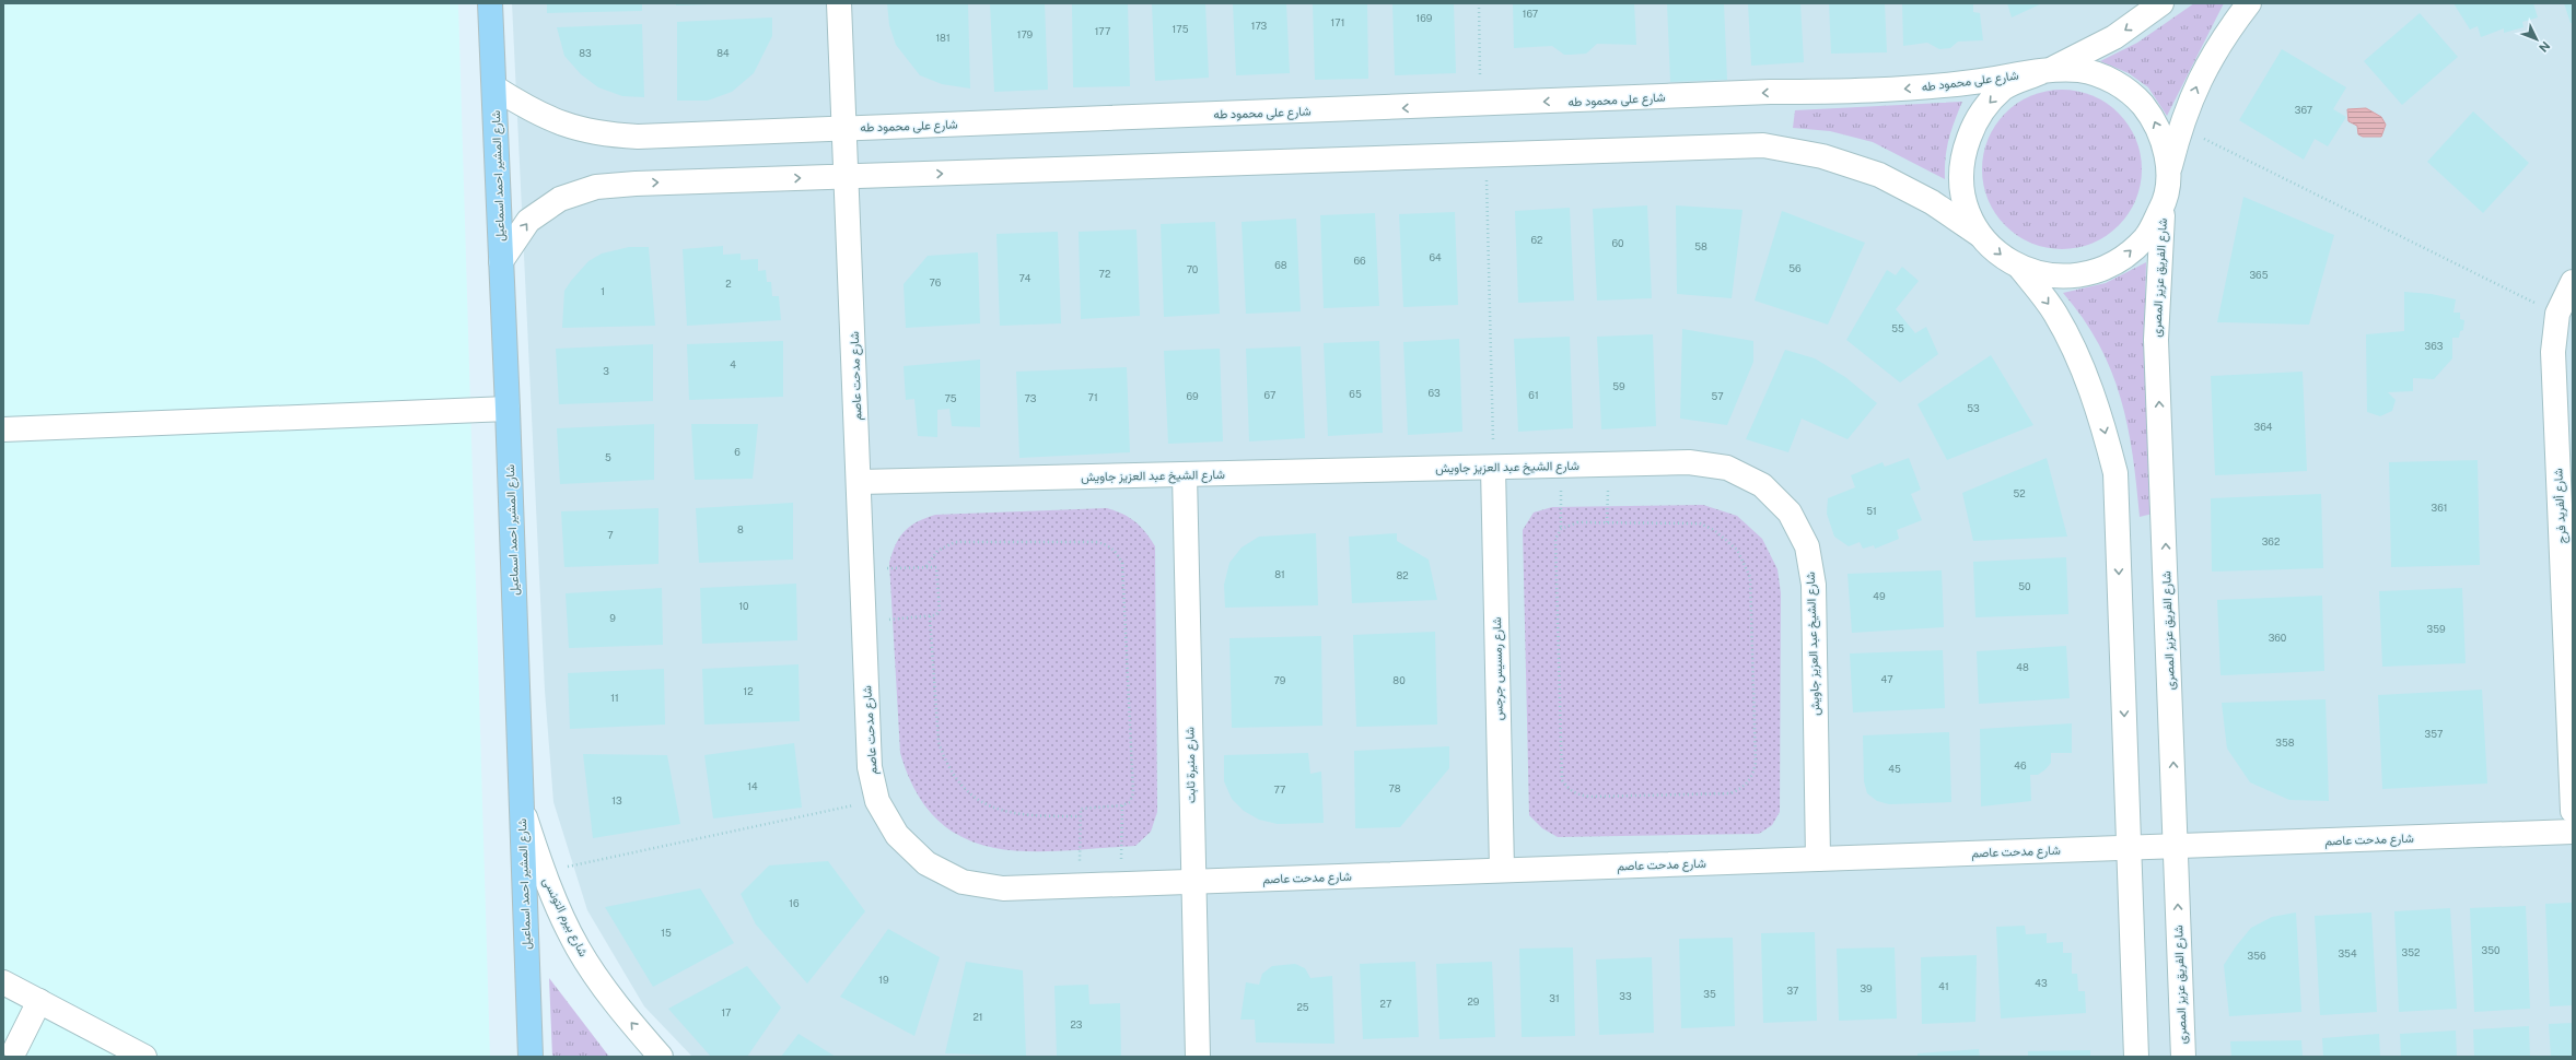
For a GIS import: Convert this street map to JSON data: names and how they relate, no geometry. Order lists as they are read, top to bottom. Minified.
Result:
{"streets":{"main road":["شارع المشير احمد اسماعيل"],"street":["شارع على محمود طه","شارع الفريق عزيز المصرى","شارع مدحت عاصم","شارع الشيخ عبد العزيز جاويش","شارع ألفريد فرج","شارع رمسيس جرجس","شارع منيرة ثابت","شارع بيرم التونسى"]},"crossings":[["شارع على محمود طه","شارع المشير احمد اسماعيل"],["شارع على محمود طه","شارع مدحت عاصم"],["شارع المشير احمد اسماعيل","شارع بيرم التونسى"],["شارع الفريق عزيز المصرى","شارع مدحت عاصم"],["شارع مدحت عاصم","شارع الشيخ عبد العزيز جاويش"],["شارع مدحت عاصم","شارع رمسيس جرجس"],["شارع مدحت عاصم","شارع منيرة ثابت"],["شارع الشيخ عبد العزيز جاويش","شارع رمسيس جرجس"],["شارع الشيخ عبد العزيز جاويش","شارع منيرة ثابت"]],"one_way":["شارع بيرم التونسى"],"house_numbers":["167","169","171","173","175","177","179","181","83","84","367","62","60","58","64","66","68","56","70","72","365","74","76","2","1","55","363","4","3","59","63","65","67","61","69","57","71","75","73","53","364","6","5","52","361","51","8","7","362","81","82","50","49","10","9","359","360","48","47","79","80","12","11","357","358","46","45","14","78","77","13","16","15","350","352","354","356","19","43","41","39","37","35","33","31","29","27","25","17","21","23"],"north":"bottom right"}
